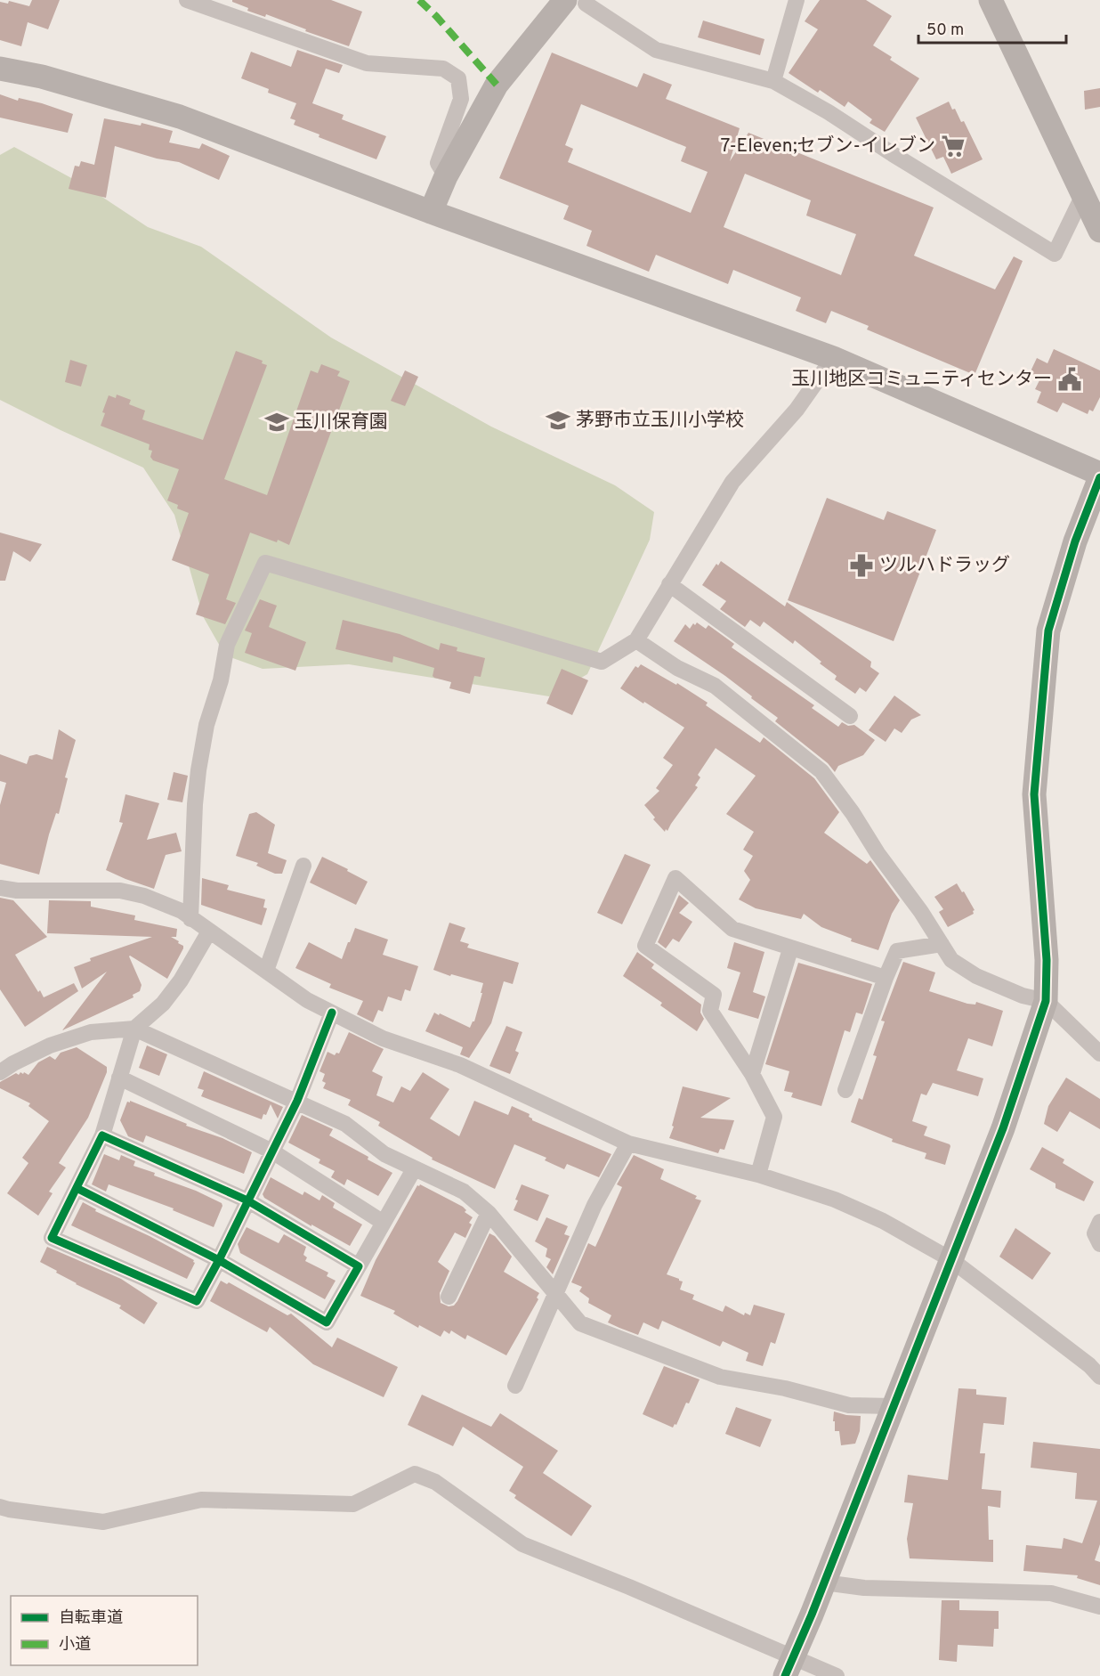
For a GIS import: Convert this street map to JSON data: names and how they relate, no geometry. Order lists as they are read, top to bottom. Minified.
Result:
{"places":{"supermarket":["7-Eleven;セブン-イレブン"],"public building":["玉川地区コミュニティセンター"],"school or university":["茅野市立玉川小学校","玉川保育園"],"pharmacy":["ツルハドラッグ"]},"legend":["自転車道","小道"],"scale_bar":"50 m"}
